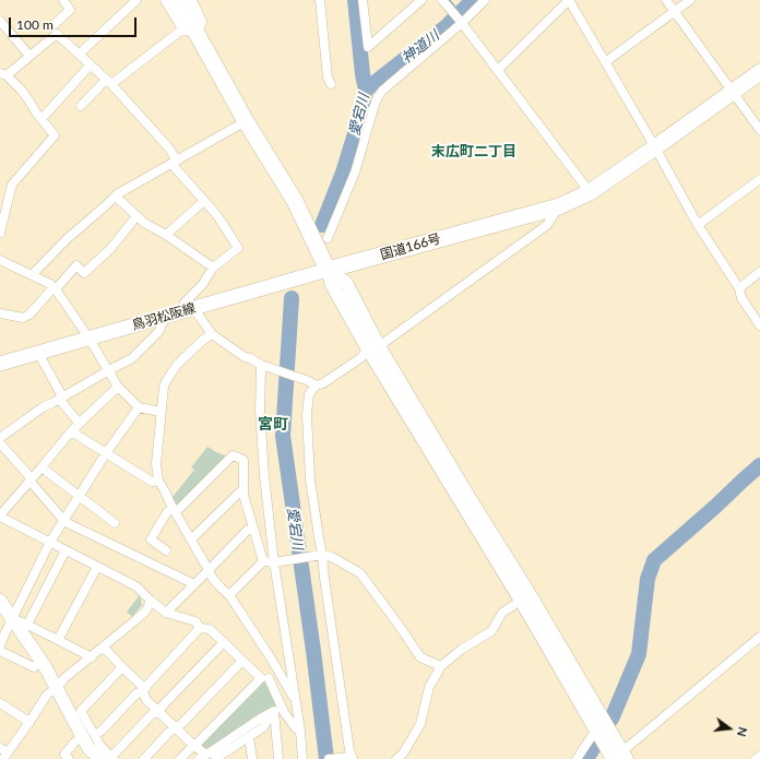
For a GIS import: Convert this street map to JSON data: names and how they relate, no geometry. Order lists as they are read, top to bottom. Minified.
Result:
{"streets":{"highway":["国道166号"],"main road":["鳥羽松阪線"]},"crossings":[["国道166号","鳥羽松阪線"]],"districts":["末広町二丁目","宮町"],"water":["神道川","愛宕川"],"scale_bar":"100 m","north":"right"}
